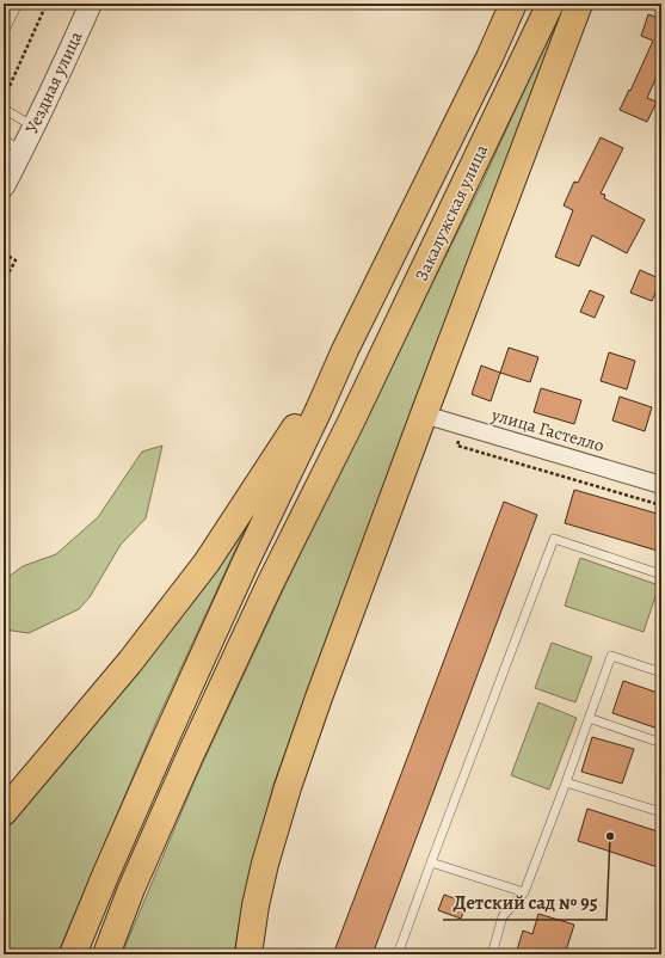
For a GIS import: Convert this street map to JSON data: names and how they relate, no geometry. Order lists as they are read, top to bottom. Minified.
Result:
{"streets":{"main road":["Закалужская улица"],"street":["Уездная улица","улица Гастелло"]},"places":["Детский сад № 95"]}
